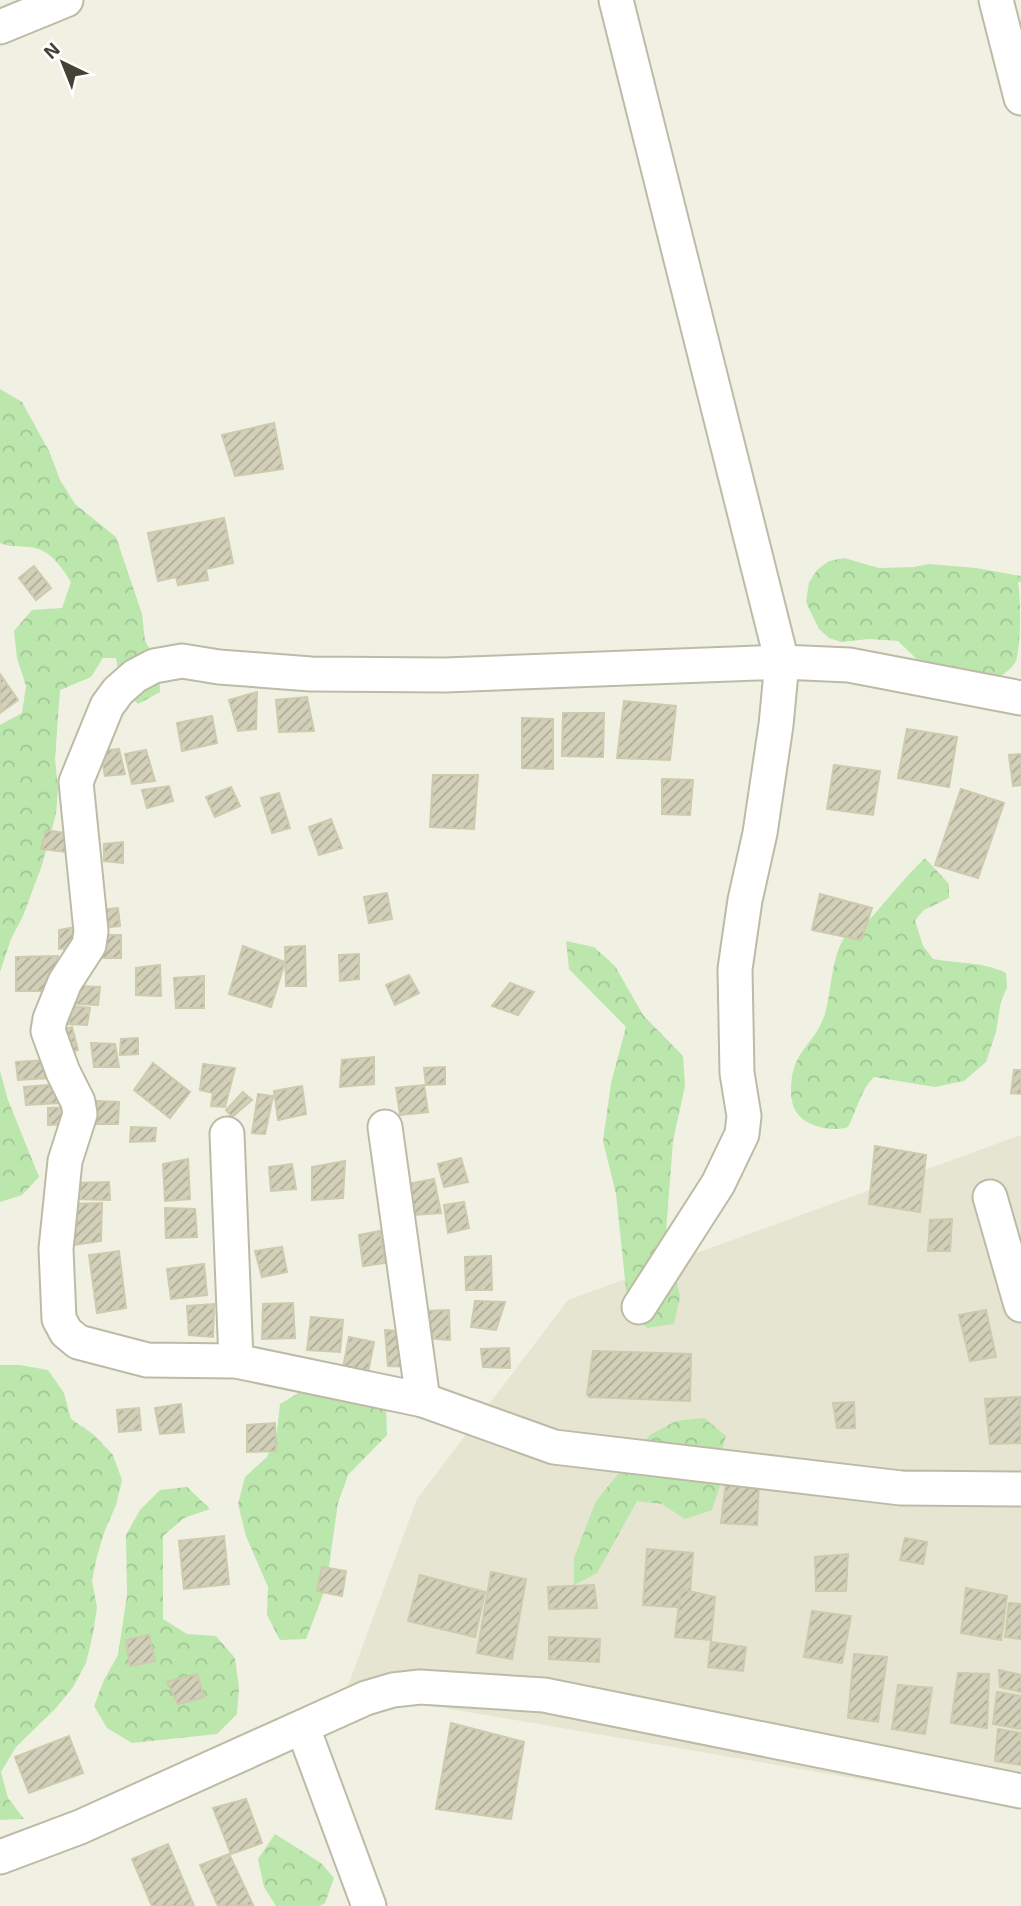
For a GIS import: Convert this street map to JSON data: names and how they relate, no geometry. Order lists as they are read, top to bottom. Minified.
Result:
{"north":"top left"}
